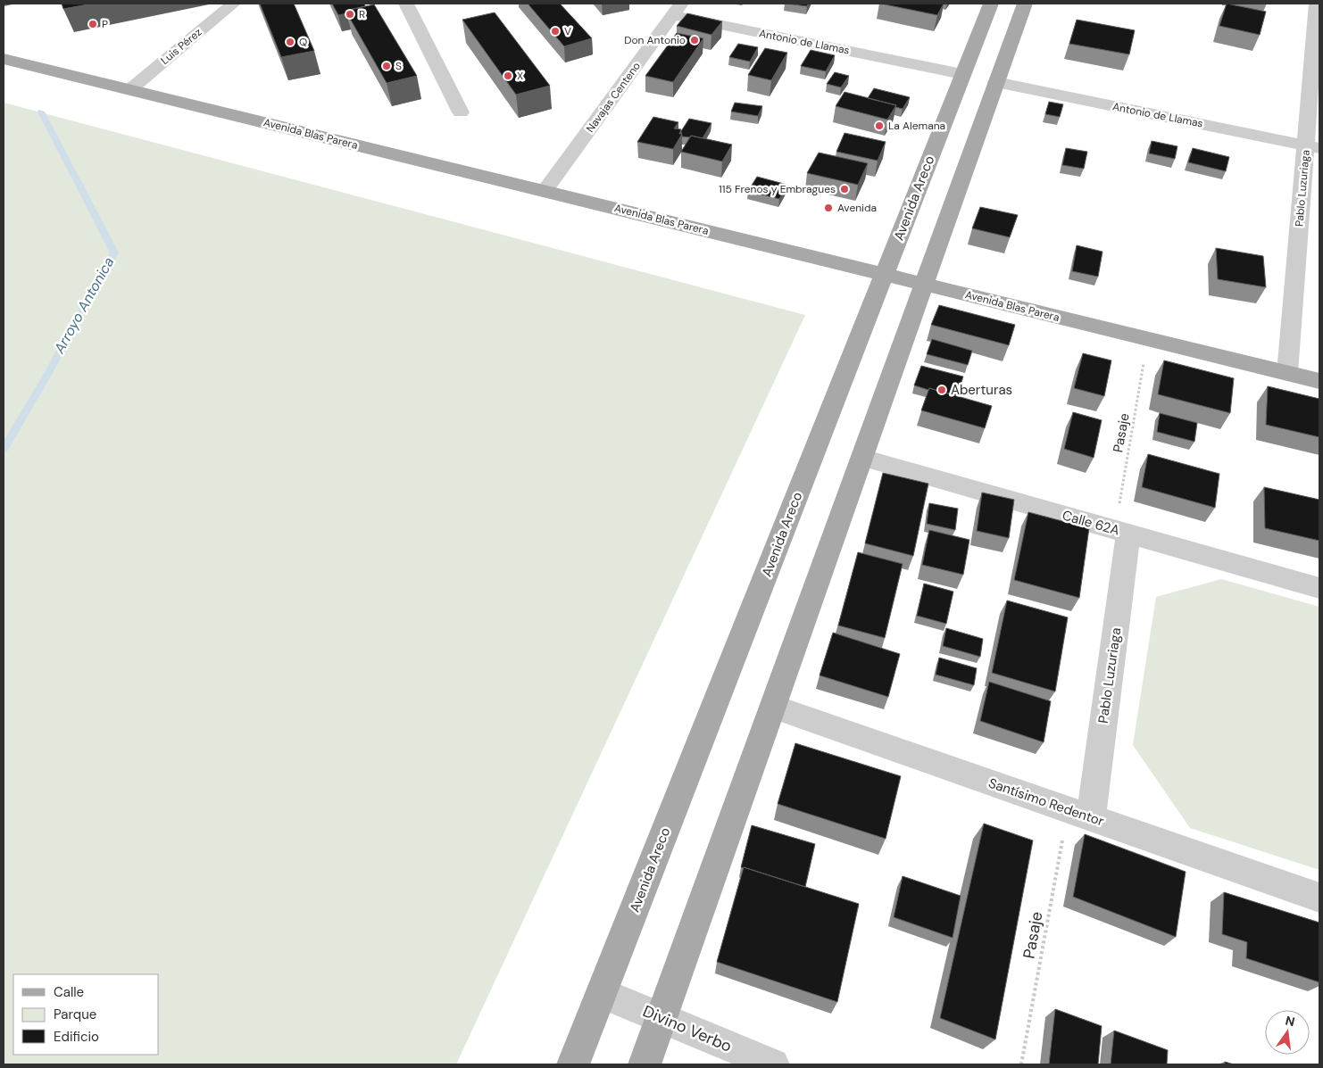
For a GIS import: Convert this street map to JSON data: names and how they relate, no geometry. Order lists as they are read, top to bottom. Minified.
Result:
{"streets":{"main road":["Avenida Blas Parera","Avenida Areco"],"street":["Antonio de Llamas","Luis Pérez","Navajas Centeno","Pablo Luzuriaga","Calle 62A","Santísimo Redentor","Divino Verbo"],"path":["Pasaje"]},"crossings":[["Antonio de Llamas","Navajas Centeno"],["Antonio de Llamas","Pablo Luzuriaga"],["Antonio de Llamas","Avenida Areco"],["Luis Pérez","Avenida Blas Parera"],["Navajas Centeno","Avenida Blas Parera"],["Avenida Blas Parera","Pablo Luzuriaga"],["Avenida Blas Parera","Avenida Areco"],["Avenida Blas Parera","Pasaje"],["Pablo Luzuriaga","Pasaje"],["Pablo Luzuriaga","Calle 62A"],["Pablo Luzuriaga","Santísimo Redentor"],["Avenida Areco","Divino Verbo"],["Pasaje","Calle 62A"],["Pasaje","Santísimo Redentor"]],"water":["Arroyo Antonica"],"places":["R","P","V","Don Antonio","Q","S","X","La Alemana","115 Frenos y Embragues","Avenida","Aberturas"],"legend":["Calle","Parque","Edificio"],"north":"top"}
